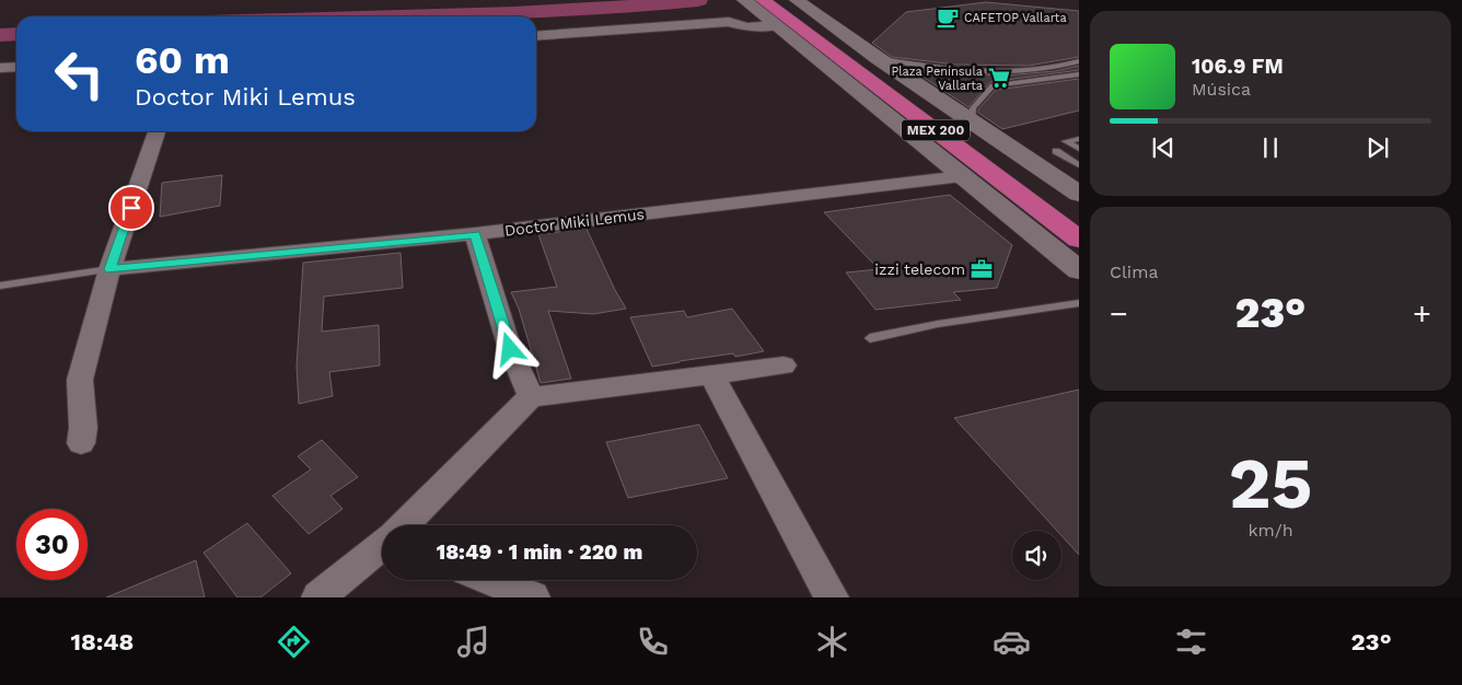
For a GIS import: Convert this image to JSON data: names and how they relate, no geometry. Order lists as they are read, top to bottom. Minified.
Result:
{"streets":{"highway":["MEX 200"],"street":["Doctor Miki Lemus"]},"places":{"cafe":["CAFETOP Vallarta"],"supermarket":["Plaza Península Vallarta"],"office":["izzi telecom"]},"page":{"turn":["60 m","Doctor Miki Lemus"],"song":["106.9 FM","Música"],"tile":["Clima",["25","km/h"]],"heat":["−","23°","+"],"limit":"30","trip":"18:49 · 1 min · 220 m","tabs":["18:48","23°"]}}
